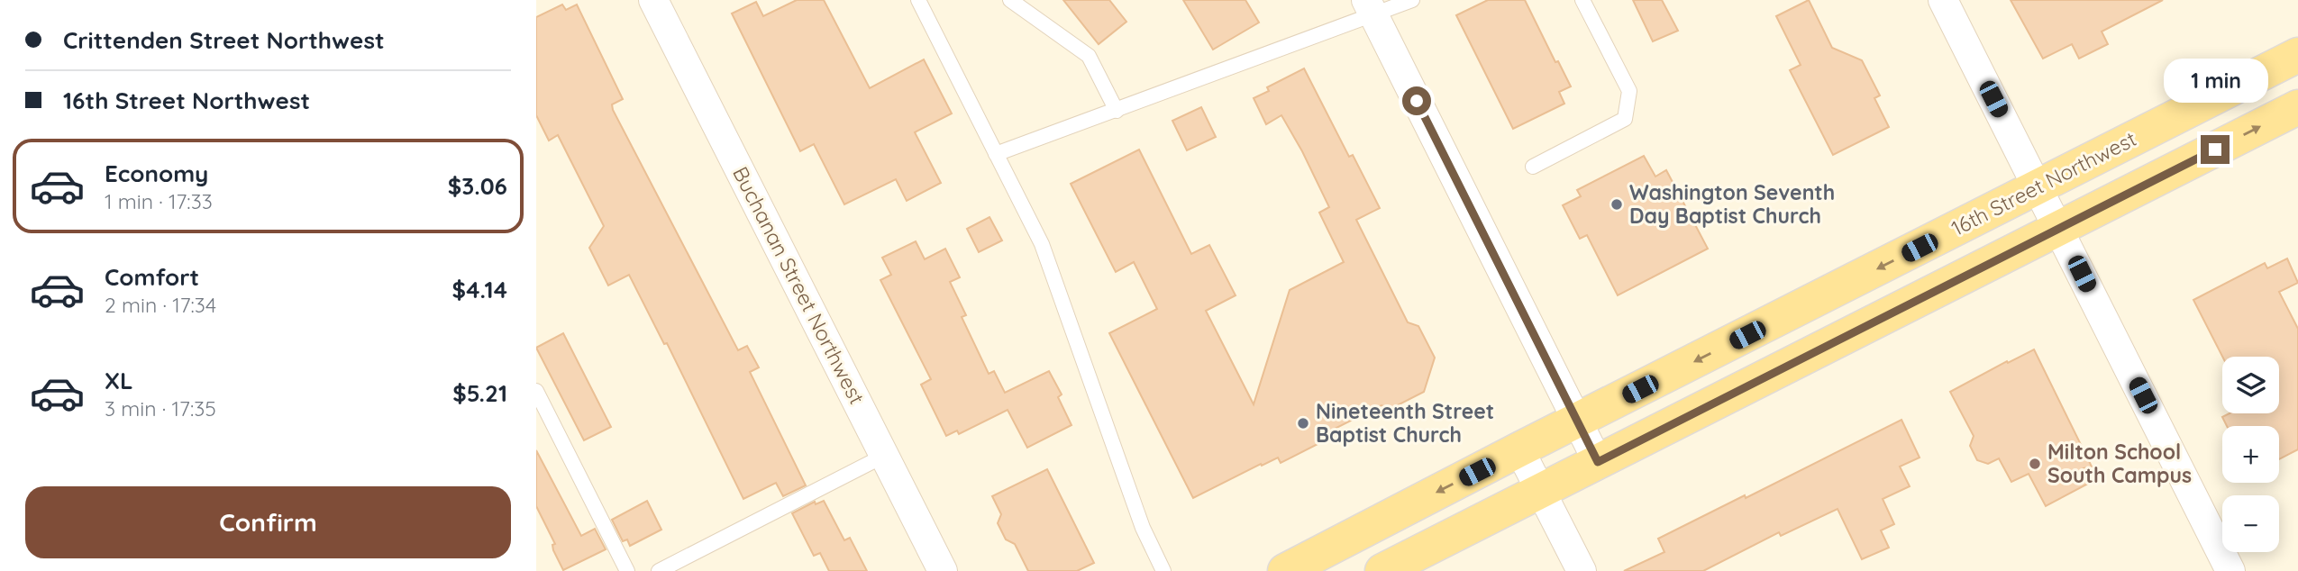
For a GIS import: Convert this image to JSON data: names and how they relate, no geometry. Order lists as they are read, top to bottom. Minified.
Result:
{"streets":{"main road":["16th Street Northwest"],"street":["Buchanan Street Northwest"]},"places":["Washington Seventh Day Baptist Church","Nineteenth Street Baptist Church","Milton School South Campus"],"page":{"banner":["Crittenden Street Northwest","16th Street Northwest"],"bubble":"1 min","list":[{"name":"Economy","note":"1 min · 17:33","value":"$3.06"},{"name":"Comfort","note":"2 min · 17:34","value":"$4.14"},{"name":"XL","note":"3 min · 17:35","value":"$5.21"}],"map_buttons":["+","−"],"buttons":"Confirm"}}
